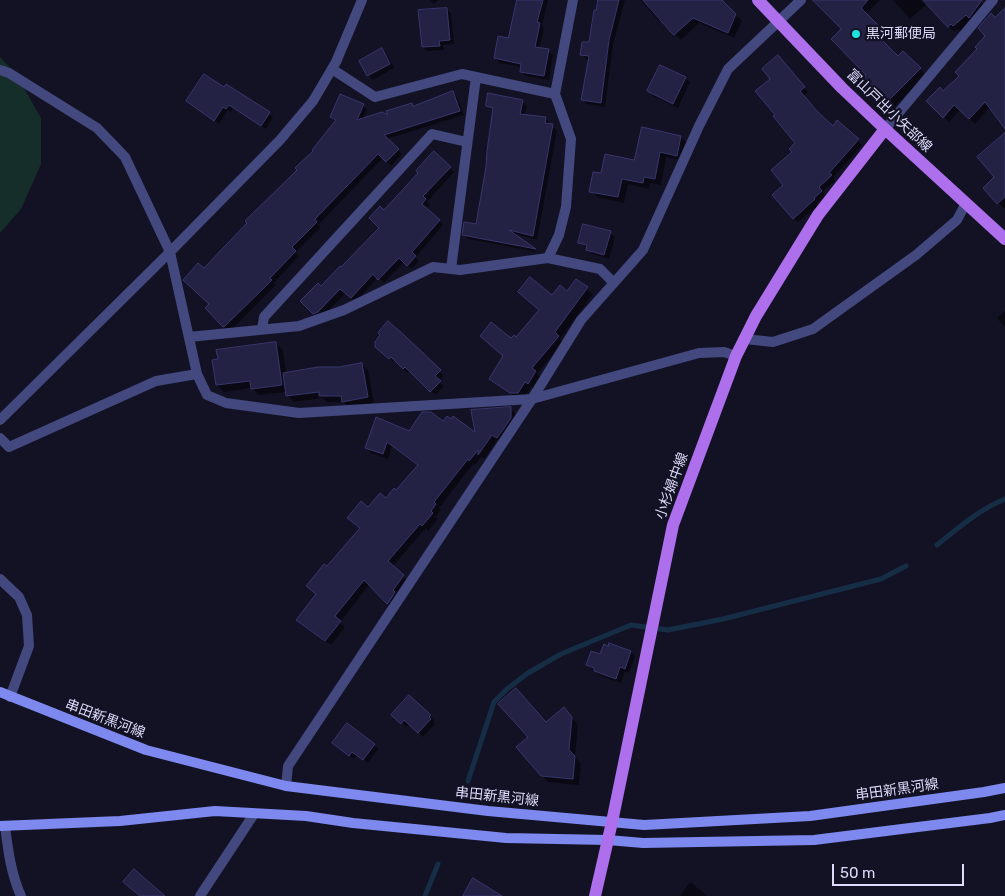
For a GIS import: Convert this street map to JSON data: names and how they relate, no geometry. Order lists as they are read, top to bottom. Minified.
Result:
{"streets":{"main road":["富山戸出小矢部線","小杉婦中線","串田新黒河線"]},"crossings":[["富山戸出小矢部線","小杉婦中線"],["小杉婦中線","串田新黒河線"]],"places":["黒河郵便局"],"scale_bar":"50 m"}
